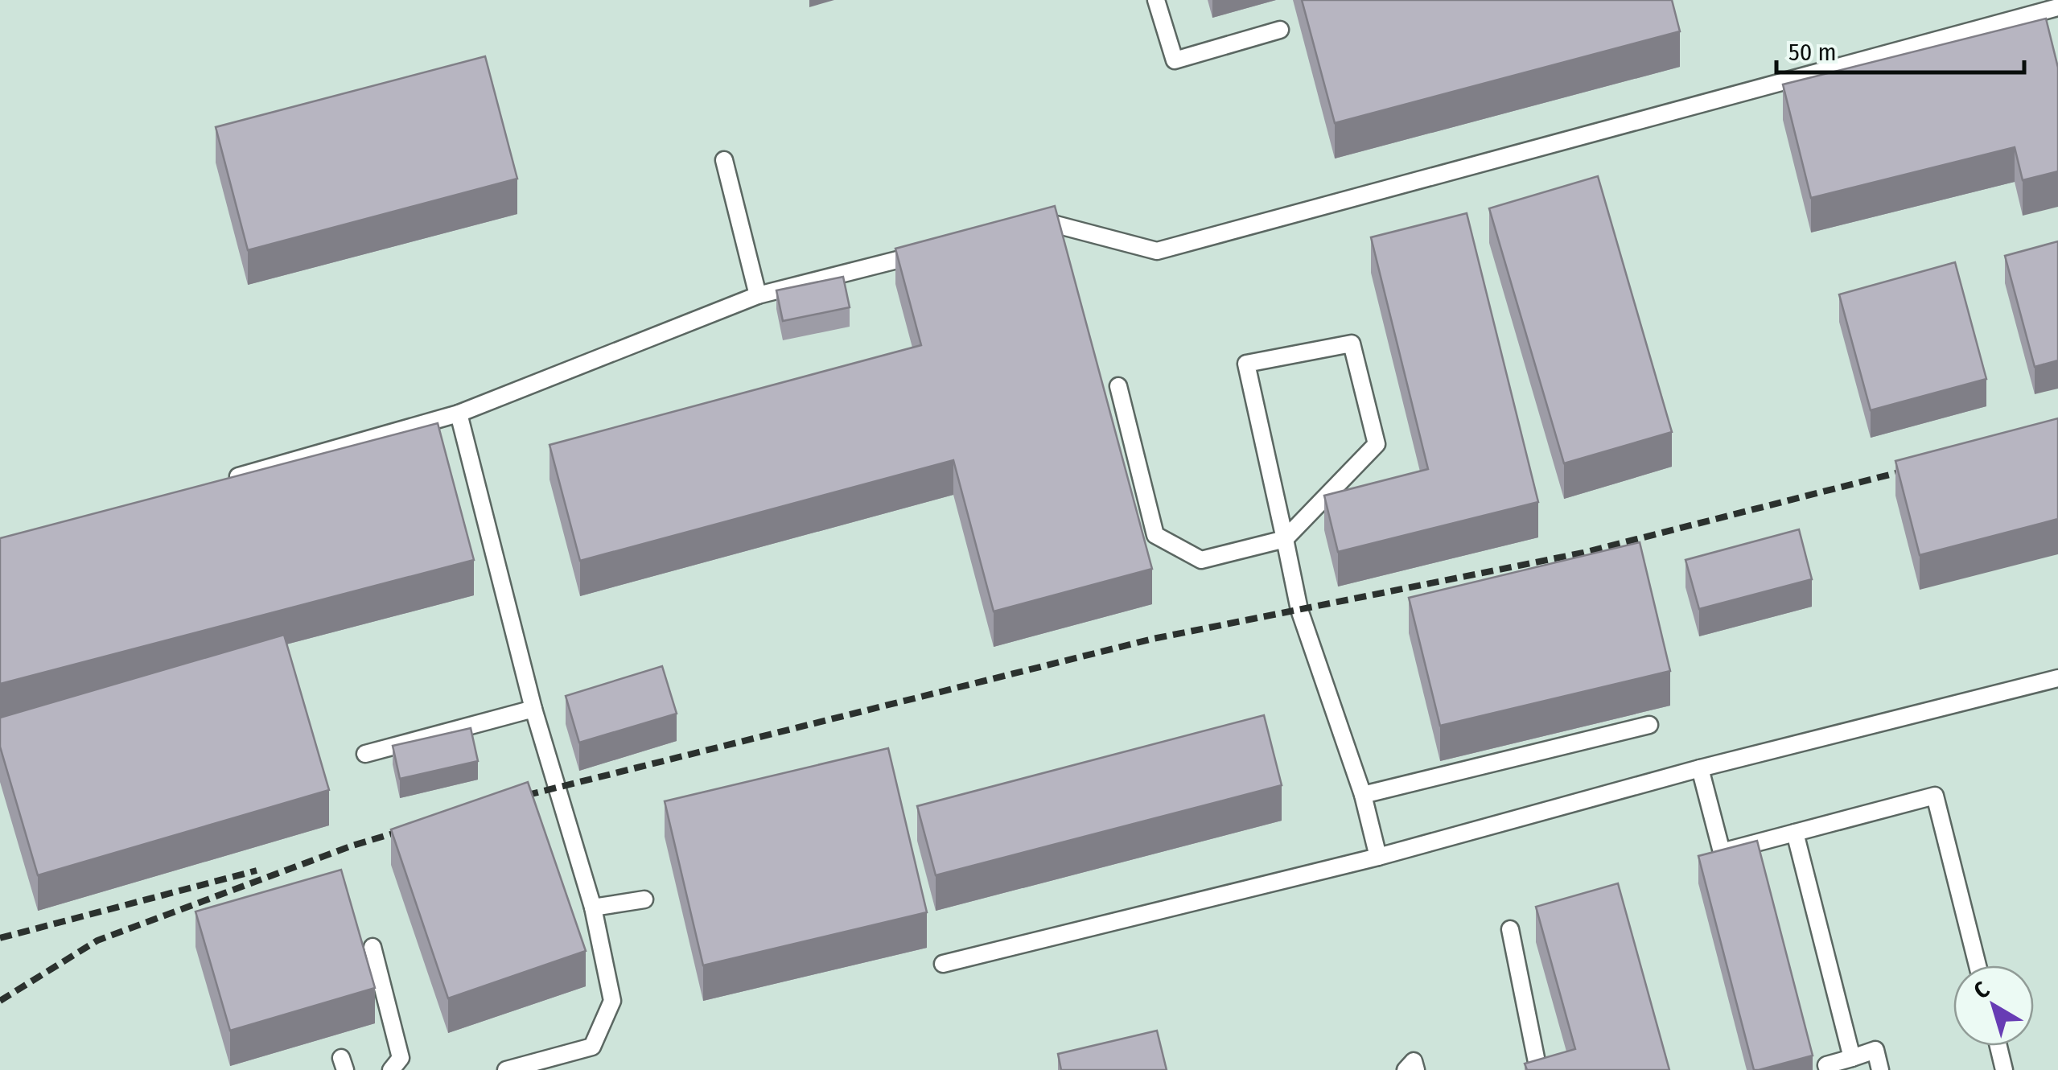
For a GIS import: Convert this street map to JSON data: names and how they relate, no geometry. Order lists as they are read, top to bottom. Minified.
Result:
{"scale_bar":"50 m","north":"top left"}
